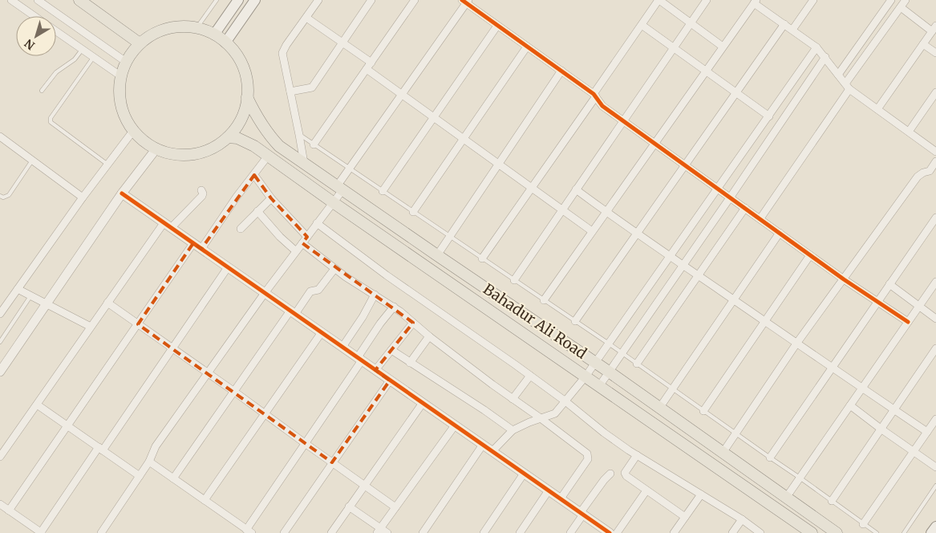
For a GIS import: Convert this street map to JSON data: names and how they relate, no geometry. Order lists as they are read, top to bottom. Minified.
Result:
{"streets":{"main road":["Bahadur Ali Road"]},"north":"bottom left"}
